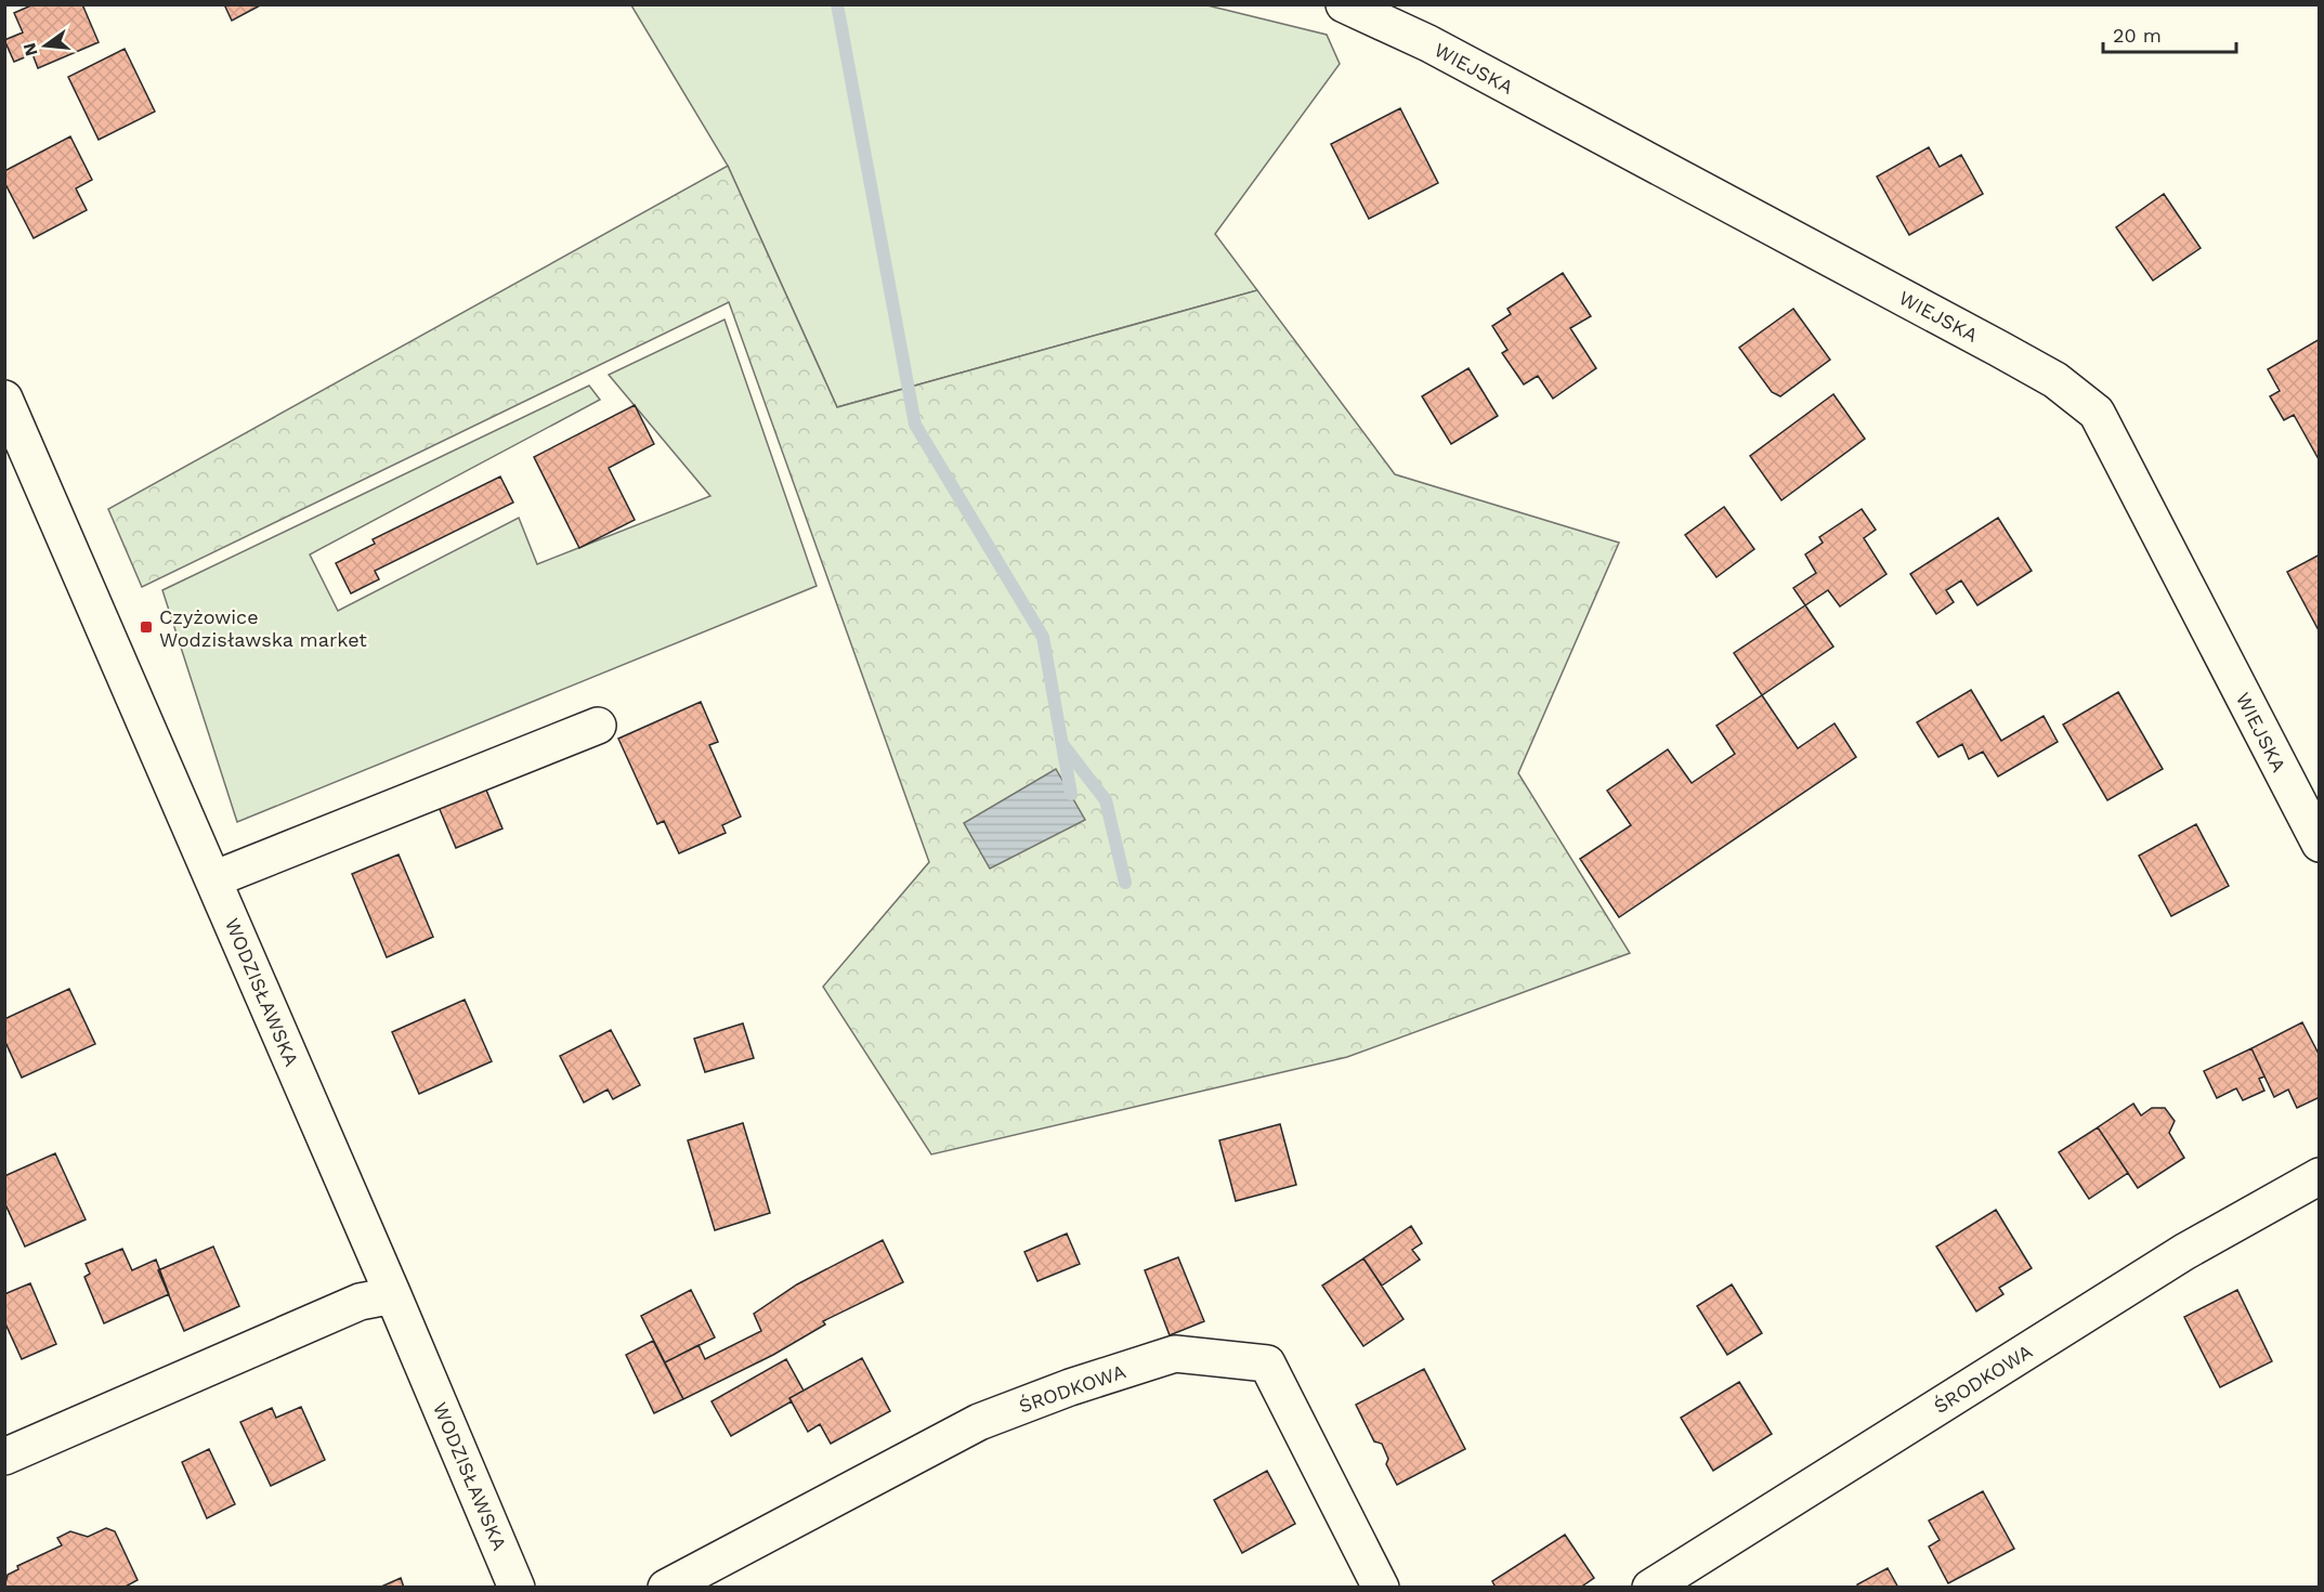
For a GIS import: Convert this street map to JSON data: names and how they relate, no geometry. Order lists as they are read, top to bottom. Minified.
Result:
{"streets":{"street":["WIEJSKA","WODZISŁAWSKA","ŚRODKOWA"]},"places":{"transit":["Czyżowice Wodzisławska market"]},"scale_bar":"20 m","north":"left"}
